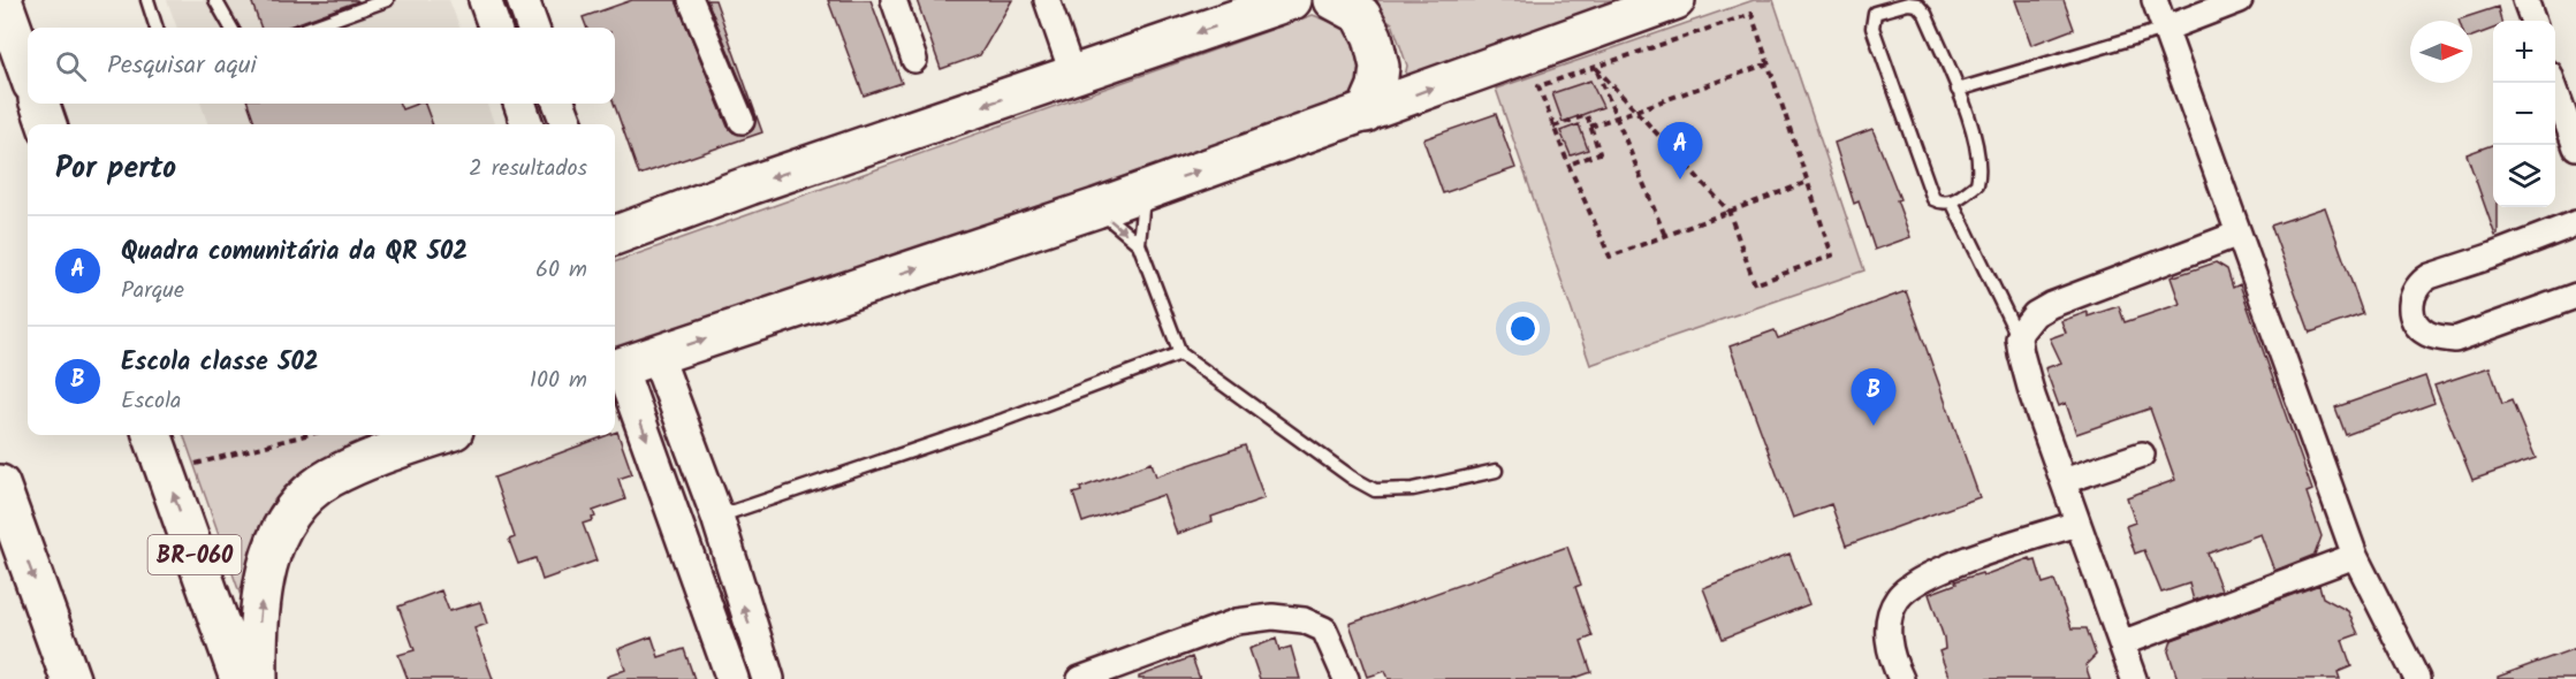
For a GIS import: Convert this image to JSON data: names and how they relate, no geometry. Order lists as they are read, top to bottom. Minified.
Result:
{"streets":{"main road":["BR-060"]},"north":"right","page":{"map_buttons":["+","−"],"search":"Pesquisar aqui","pins":["A","B"],"heading":["Por perto","2 resultados"],"list":[{"mark":"A","name":"Quadra comunitária da QR 502","note":"Parque","value":"60 m"},{"mark":"B","name":"Escola classe 502","note":"Escola","value":"100 m"}]}}
